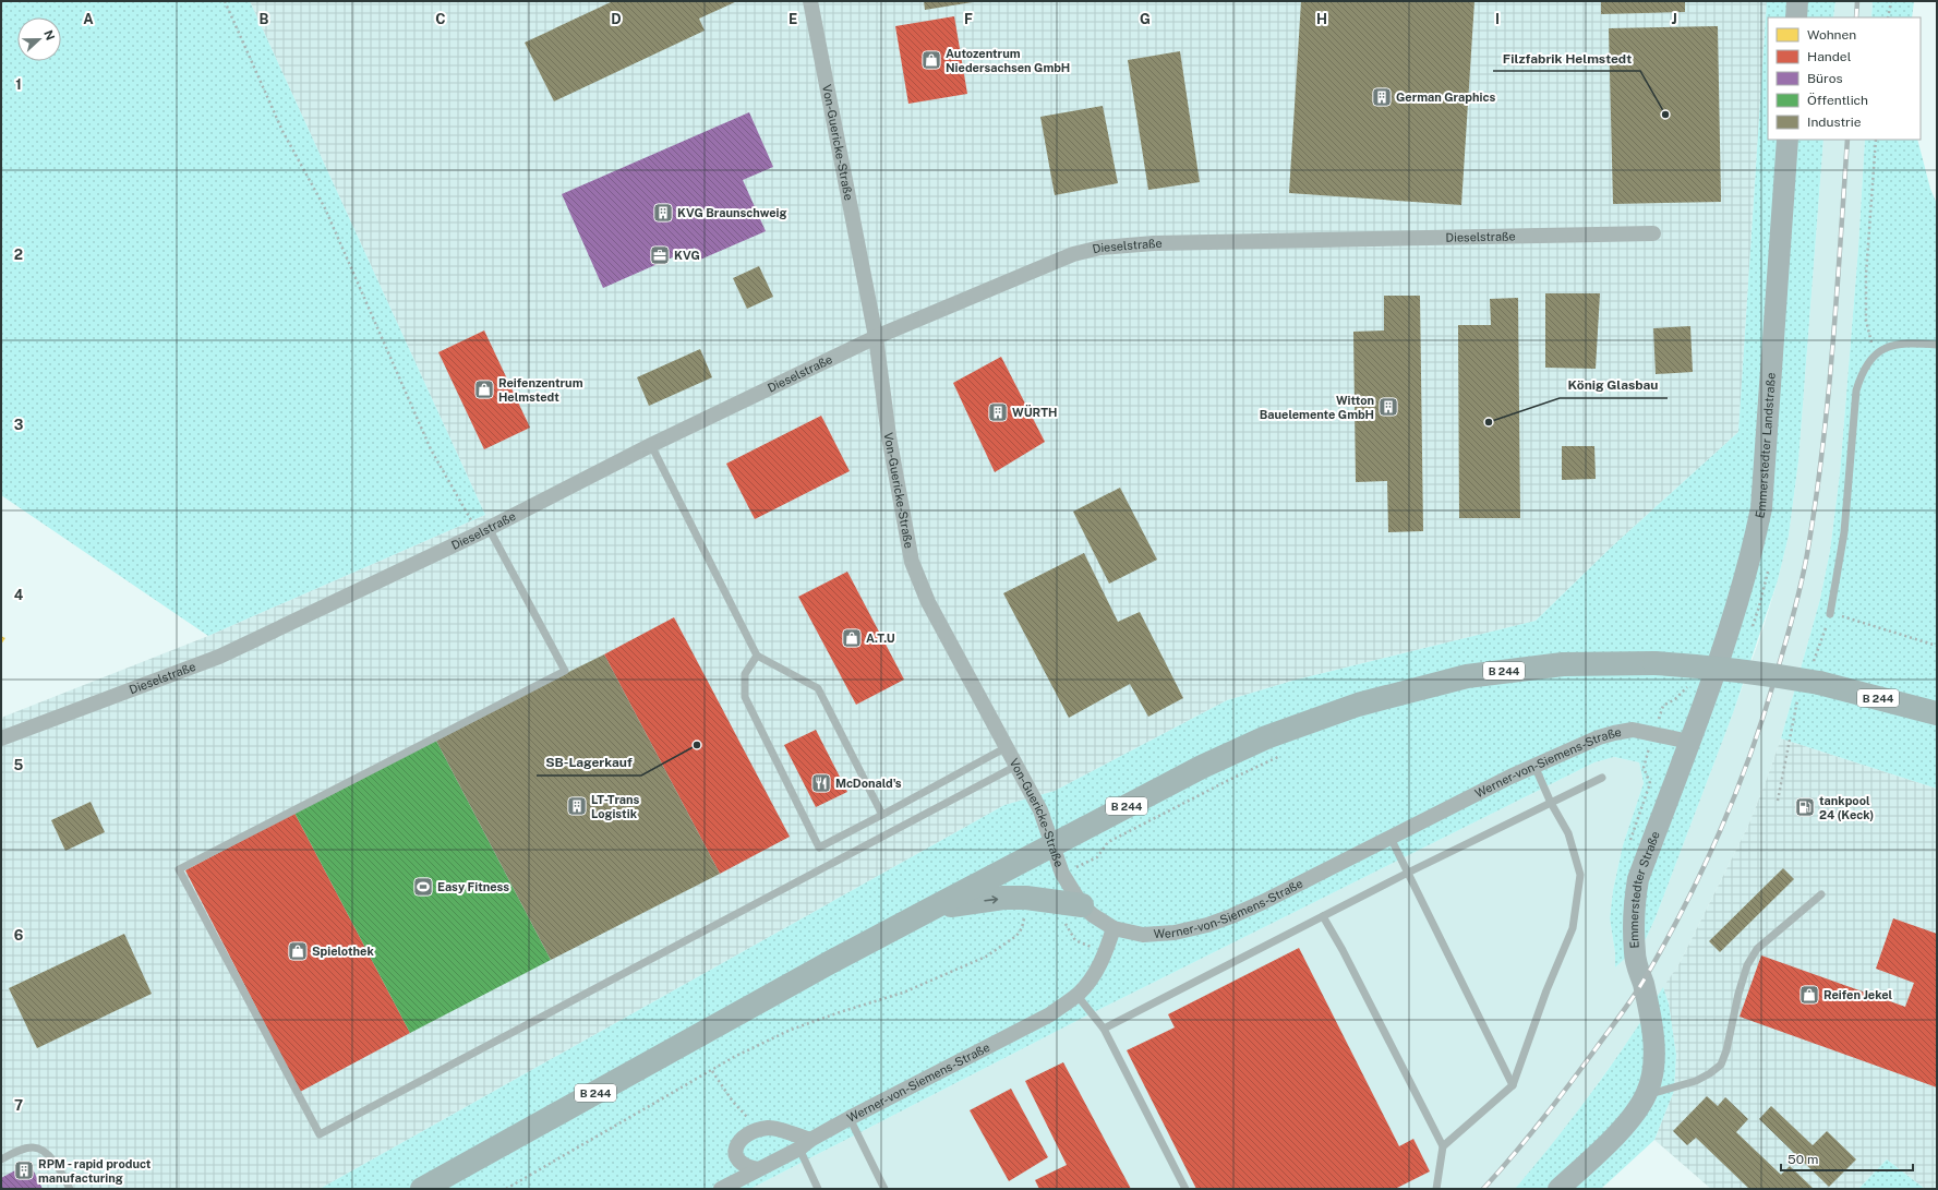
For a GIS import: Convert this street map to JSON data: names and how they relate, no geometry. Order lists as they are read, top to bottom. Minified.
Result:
{"streets":{"main road":["Emmerstedter Landstraße","B 244","Emmerstedter Straße"],"street":["Von-Guericke-Straße","Dieselstraße","Werner-von-Siemens-Straße"]},"crossings":[["Von-Guericke-Straße","Dieselstraße"],["Von-Guericke-Straße","B 244"],["Von-Guericke-Straße","Werner-von-Siemens-Straße"],["Emmerstedter Landstraße","Werner-von-Siemens-Straße"],["Emmerstedter Landstraße","Emmerstedter Straße"],["Werner-von-Siemens-Straße","Emmerstedter Straße"]],"places":{"shop":["Autozentrum Niedersachsen GmbH","Reifenzentrum Helmstedt","A.T.U","Spielothek","Reifen Jekel"],"building":["German Graphics","KVG Braunschweig","Witton Bauelemente GmbH","WÜRTH","LT-Trans Logistik","RPM - rapid product manufacturing"],"other":["Filzfabrik Helmstedt","König Glasbau","SB-Lagerkauf"],"office":["KVG"],"restaurant":["McDonald's"],"fuel station":["tankpool 24 (Keck)"],"sports":["Easy Fitness"]},"legend":["Wohnen","Handel","Büros","Öffentlich","Industrie"],"scale_bar":"50 m","north":"right","grid":{"columns":["A","B","C","D","E","F","G","H","I","J"],"rows":["1","2","3","4","5","6","7"]}}
